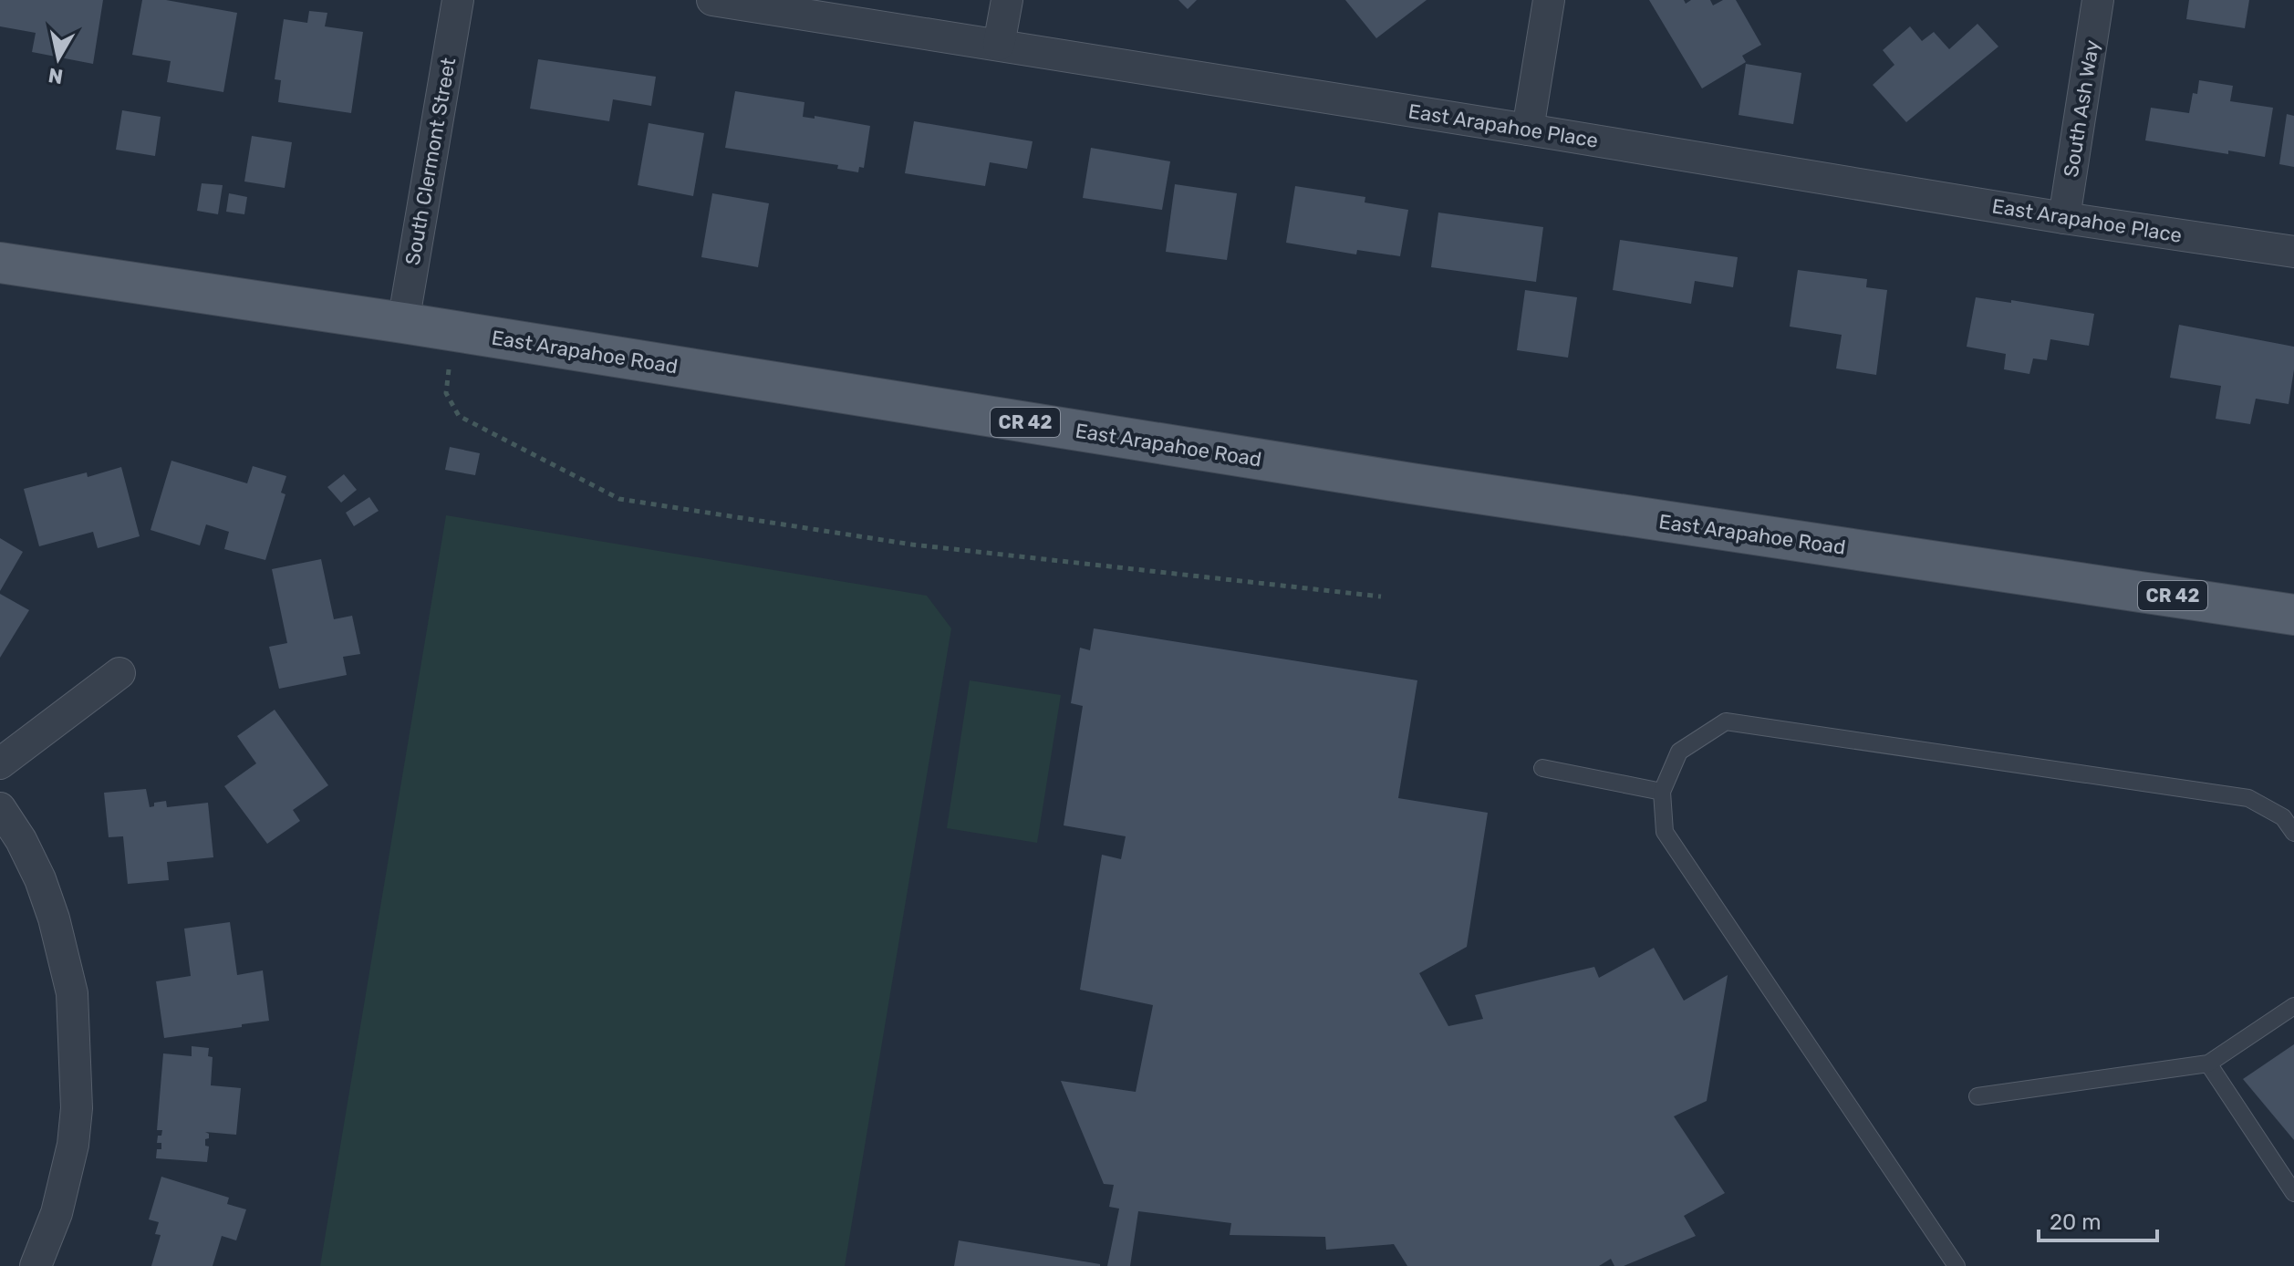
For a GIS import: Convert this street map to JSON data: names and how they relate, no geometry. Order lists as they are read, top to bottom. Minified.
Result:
{"streets":{"main road":["East Arapahoe Road","CR 42"],"street":["South Ash Way","East Arapahoe Place","South Clermont Street"]},"crossings":[["South Ash Way","East Arapahoe Place"],["South Clermont Street","East Arapahoe Road"]],"scale_bar":"20 m","north":"bottom"}
